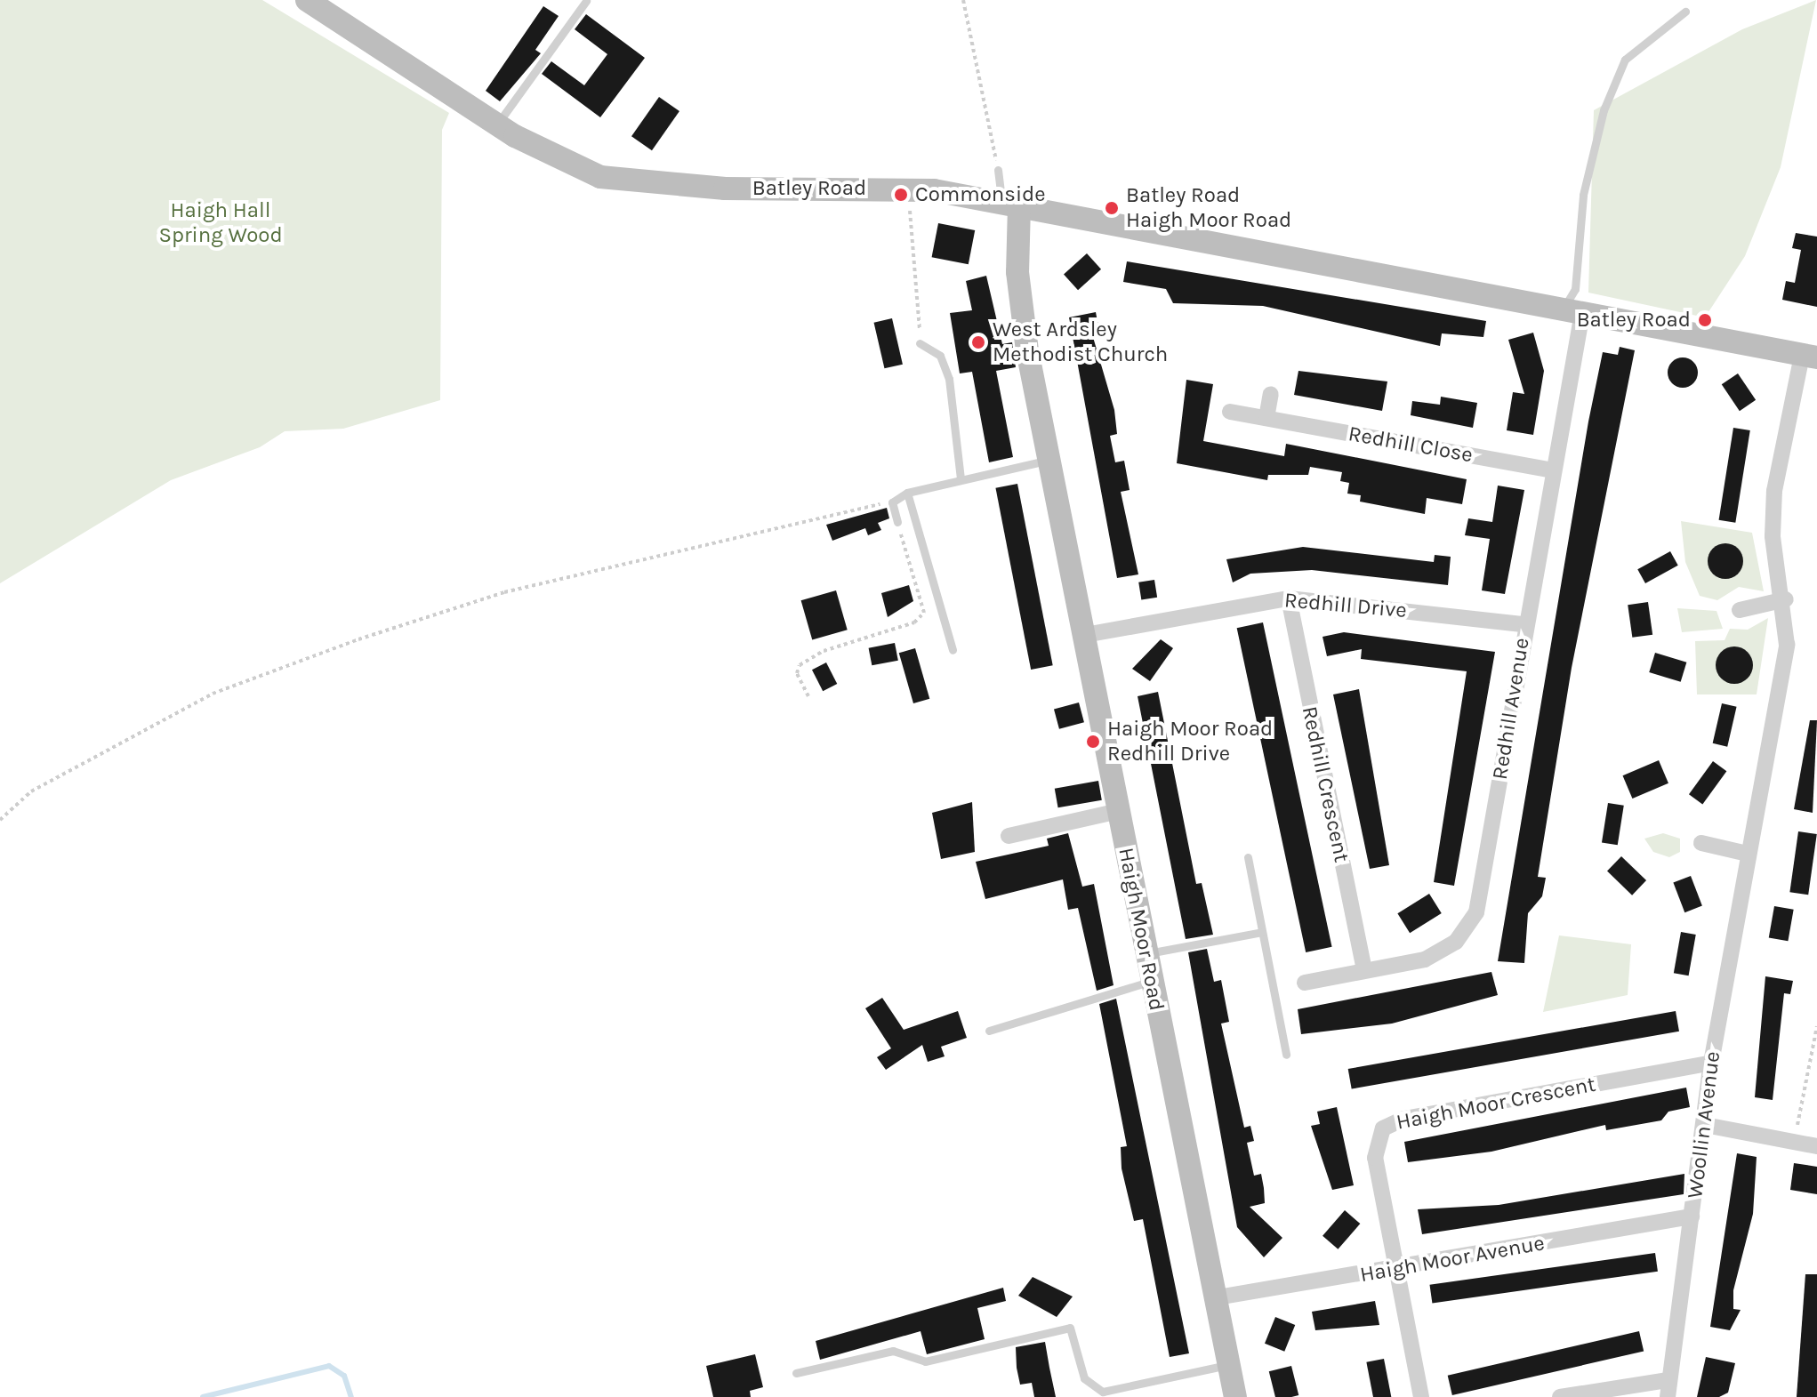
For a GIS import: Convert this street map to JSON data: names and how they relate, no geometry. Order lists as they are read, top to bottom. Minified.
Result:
{"streets":{"street":["Batley Road","Redhill Close","Redhill Drive","Redhill Avenue","Redhill Crescent","Haigh Moor Road","Haigh Moor Crescent","Woollin Avenue","Haigh Moor Avenue"]},"crossings":[["Batley Road","Redhill Avenue"],["Batley Road","Haigh Moor Road"],["Batley Road","Woollin Avenue"],["Redhill Close","Redhill Avenue"],["Redhill Drive","Redhill Avenue"],["Redhill Drive","Redhill Crescent"],["Redhill Drive","Haigh Moor Road"],["Redhill Avenue","Redhill Crescent"],["Haigh Moor Road","Haigh Moor Avenue"],["Haigh Moor Crescent","Woollin Avenue"],["Haigh Moor Crescent","Haigh Moor Avenue"],["Woollin Avenue","Haigh Moor Avenue"]],"parks":["Haigh Hall Spring Wood"],"places":["Commonside","Batley Road Haigh Moor Road","Batley Road","West Ardsley Methodist Church","Haigh Moor Road Redhill Drive"]}
